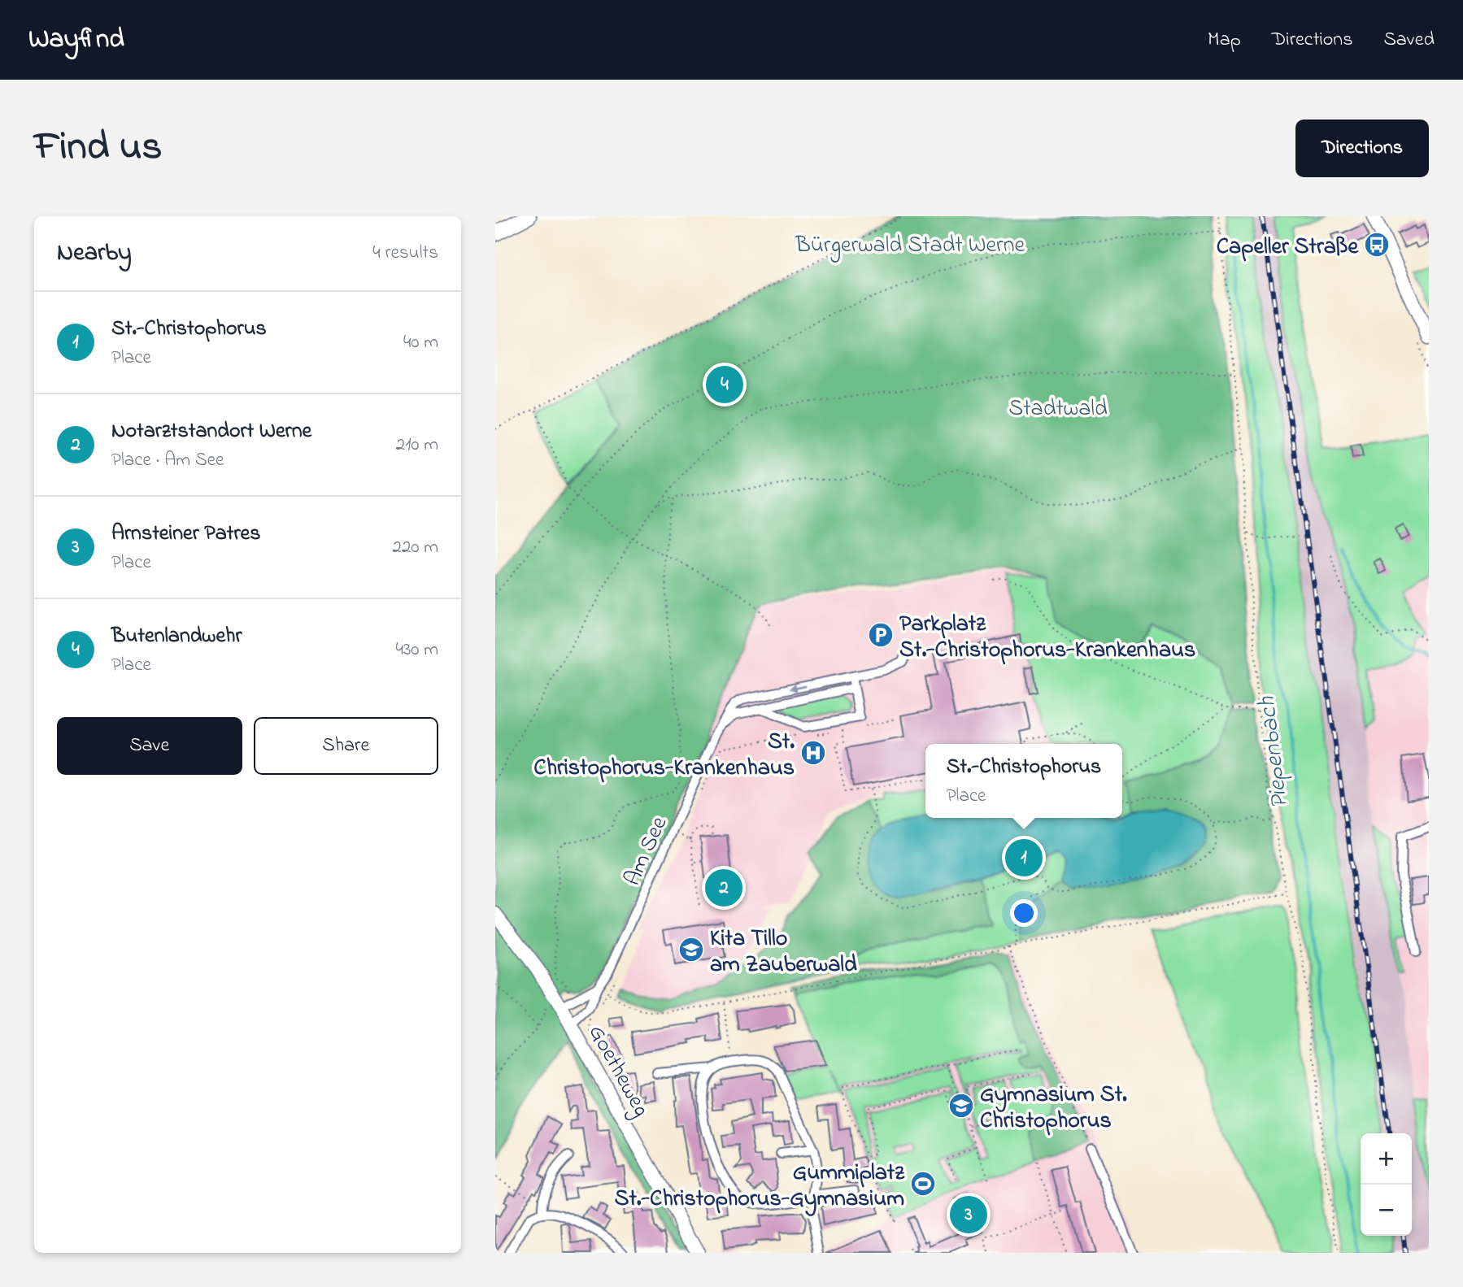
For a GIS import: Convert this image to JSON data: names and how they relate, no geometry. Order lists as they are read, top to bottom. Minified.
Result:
{"streets":{"street":["Am See","Goetheweg"]},"crossings":[["Am See","Goetheweg"]],"water":["Piepenbach"],"parks":["Bürgerwald Stadt Werne","Stadtwald"],"places":{"bus stop":["Capeller Straße"],"parking":["Parkplatz St.-Christophorus-Krankenhaus"],"hospital":["St. Christophorus-Krankenhaus"],"school or university":["Kita Tillo am Zauberwald","Gymnasium St. Christophorus"],"sports":["Gummiplatz St.-Christophorus-Gymnasium"]},"page":{"header":"Wayfind","nav":["Map","Directions","Saved"],"title":"Find us","buttons":["Directions",["Save","Share"]],"heading":["Nearby","4 results"],"list":[{"mark":"1","name":"St.-Christophorus","note":"Place","value":"40 m"},{"mark":"2","name":"Notarztstandort Werne","note":"Place · Am See","value":"210 m"},{"mark":"3","name":"Arnsteiner Patres","note":"Place","value":"220 m"},{"mark":"4","name":"Butenlandwehr","note":"Place","value":"430 m"}],"pins":["4","1","2","3"],"popup":["St.-Christophorus","Place"],"map_buttons":["+","−"]}}
